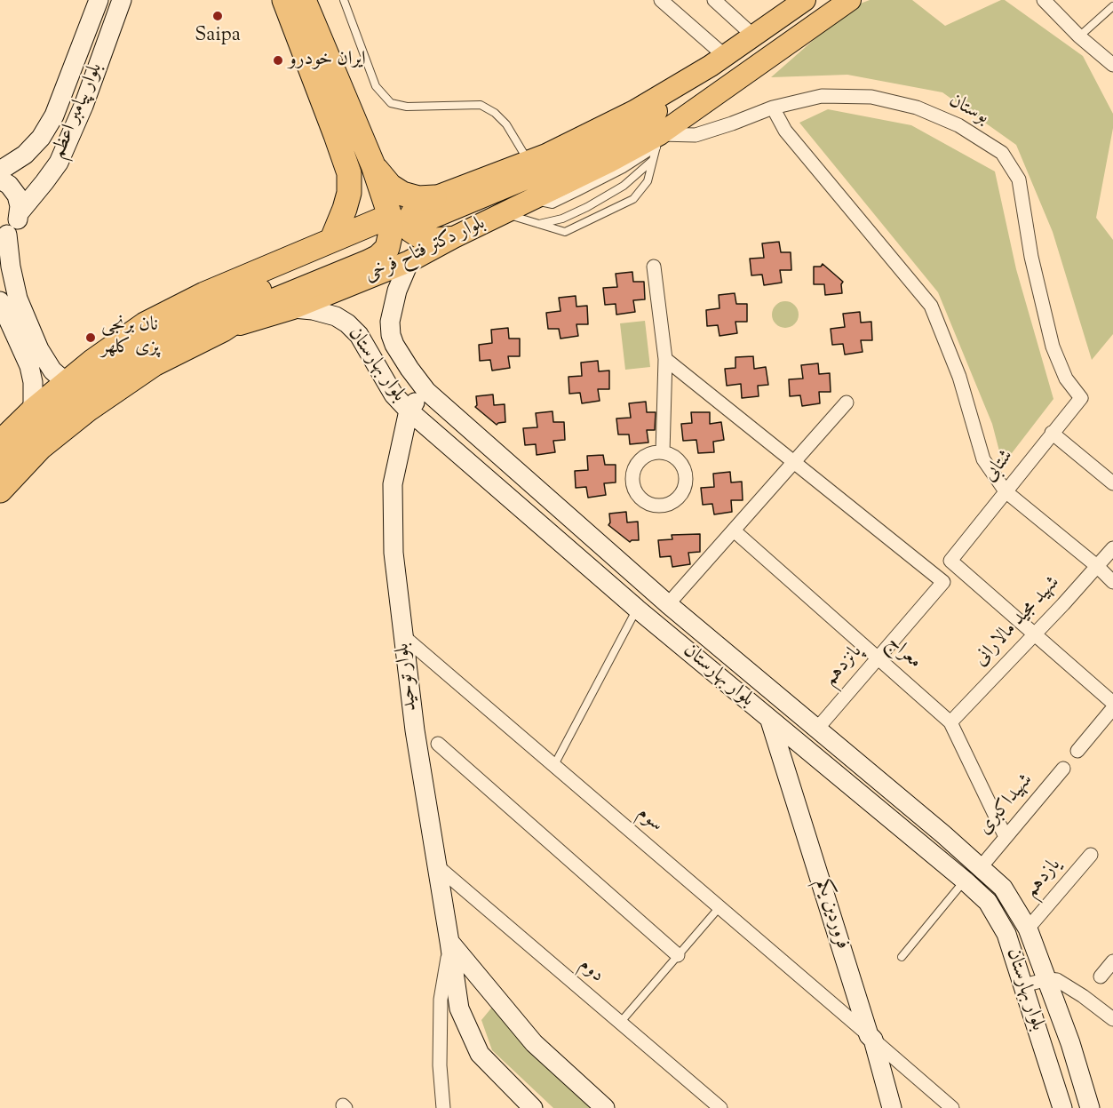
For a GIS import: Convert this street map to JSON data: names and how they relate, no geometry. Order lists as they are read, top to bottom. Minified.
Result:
{"streets":{"highway":["بلوار دکتر فتاح فرخی"],"main road":["بلوار پیامبر اعظم","بلوار بهارستان","بلوار توحید","فروردین یکم"],"street":["بوستان","شتابی","شهید مجید مالارانی","معراج","پانزدهم","شهیداکبری","سوم","یازدهم","دوم"]},"crossings":[["بوستان","بلوار دکتر فتاح فرخی"],["بوستان","شتابی"],["بلوار دکتر فتاح فرخی","بلوار بهارستان"],["بلوار بهارستان","پانزدهم"],["بلوار بهارستان","بلوار توحید"],["بلوار بهارستان","شهیداکبری"],["بلوار بهارستان","یازدهم"],["بلوار بهارستان","فروردین یکم"],["شتابی","شهید مجید مالارانی"],["شهید مجید مالارانی","معراج"],["معراج","پانزدهم"],["معراج","شهیداکبری"],["بلوار توحید","سوم"],["بلوار توحید","دوم"],["سوم","فروردین یکم"]],"places":["Saipa","ایران خودرو","نان برنجی پزی کلهر"]}
